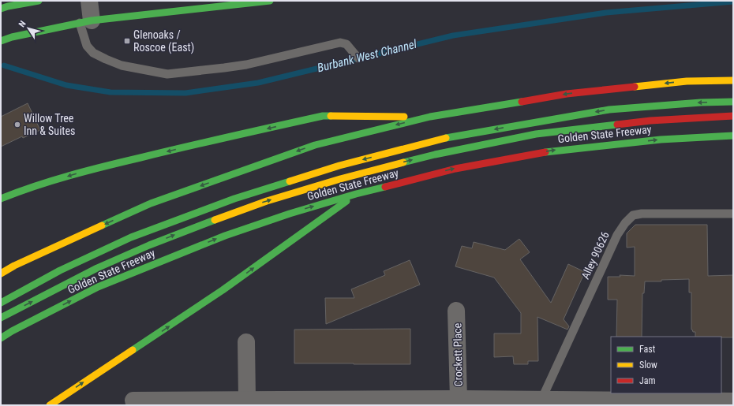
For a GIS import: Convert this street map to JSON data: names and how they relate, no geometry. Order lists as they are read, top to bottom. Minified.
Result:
{"streets":{"main road":["Golden State Freeway"],"street":["Crockett Place"],"lane":["Alley 90626"]},"water":["Burbank West Channel"],"places":{"transit":["Glenoaks / Roscoe (East)"],"other":["Willow Tree Inn & Suites"]},"legend":["Fast","Slow","Jam"],"north":"top left"}
